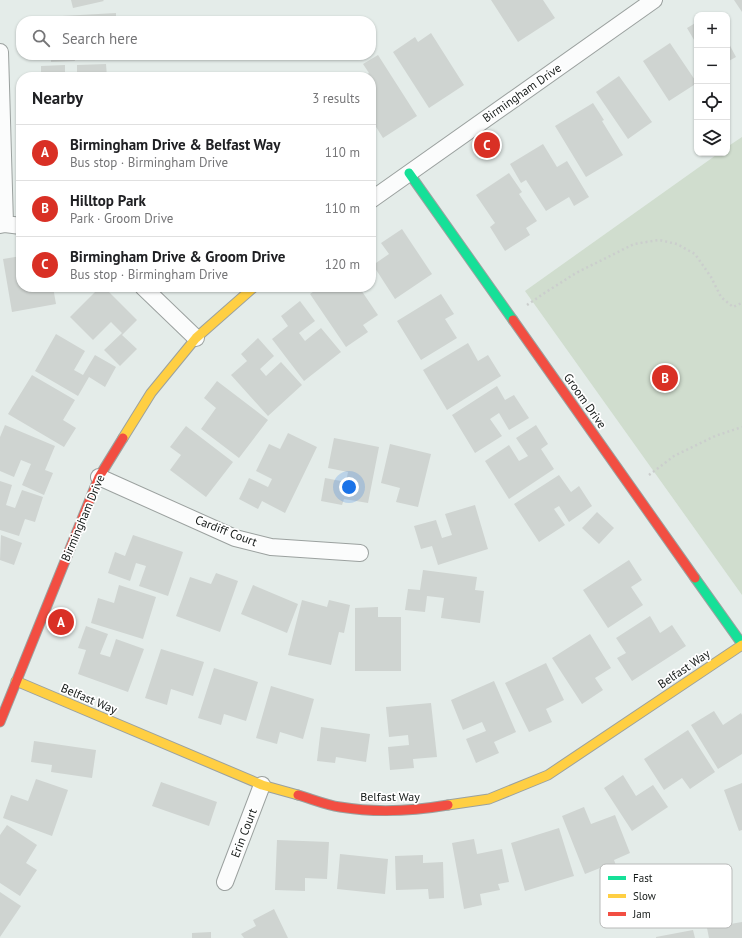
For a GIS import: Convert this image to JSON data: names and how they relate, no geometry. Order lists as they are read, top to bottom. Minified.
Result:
{"streets":{"street":["Birmingham Drive","Groom Drive","Cardiff Court","Belfast Way","Erin Court"]},"crossings":[["Birmingham Drive","Groom Drive"],["Birmingham Drive","Cardiff Court"],["Birmingham Drive","Belfast Way"],["Groom Drive","Belfast Way"],["Belfast Way","Erin Court"]],"legend":["Fast","Slow","Jam"],"page":{"map_buttons":["+","−"],"search":"Search here","heading":["Nearby","3 results"],"list":[{"mark":"A","name":"Birmingham Drive & Belfast Way","note":"Bus stop · Birmingham Drive","value":"110 m"},{"mark":"B","name":"Hilltop Park","note":"Park · Groom Drive","value":"110 m"},{"mark":"C","name":"Birmingham Drive & Groom Drive","note":"Bus stop · Birmingham Drive","value":"120 m"}],"pins":["C","B","A"]}}
